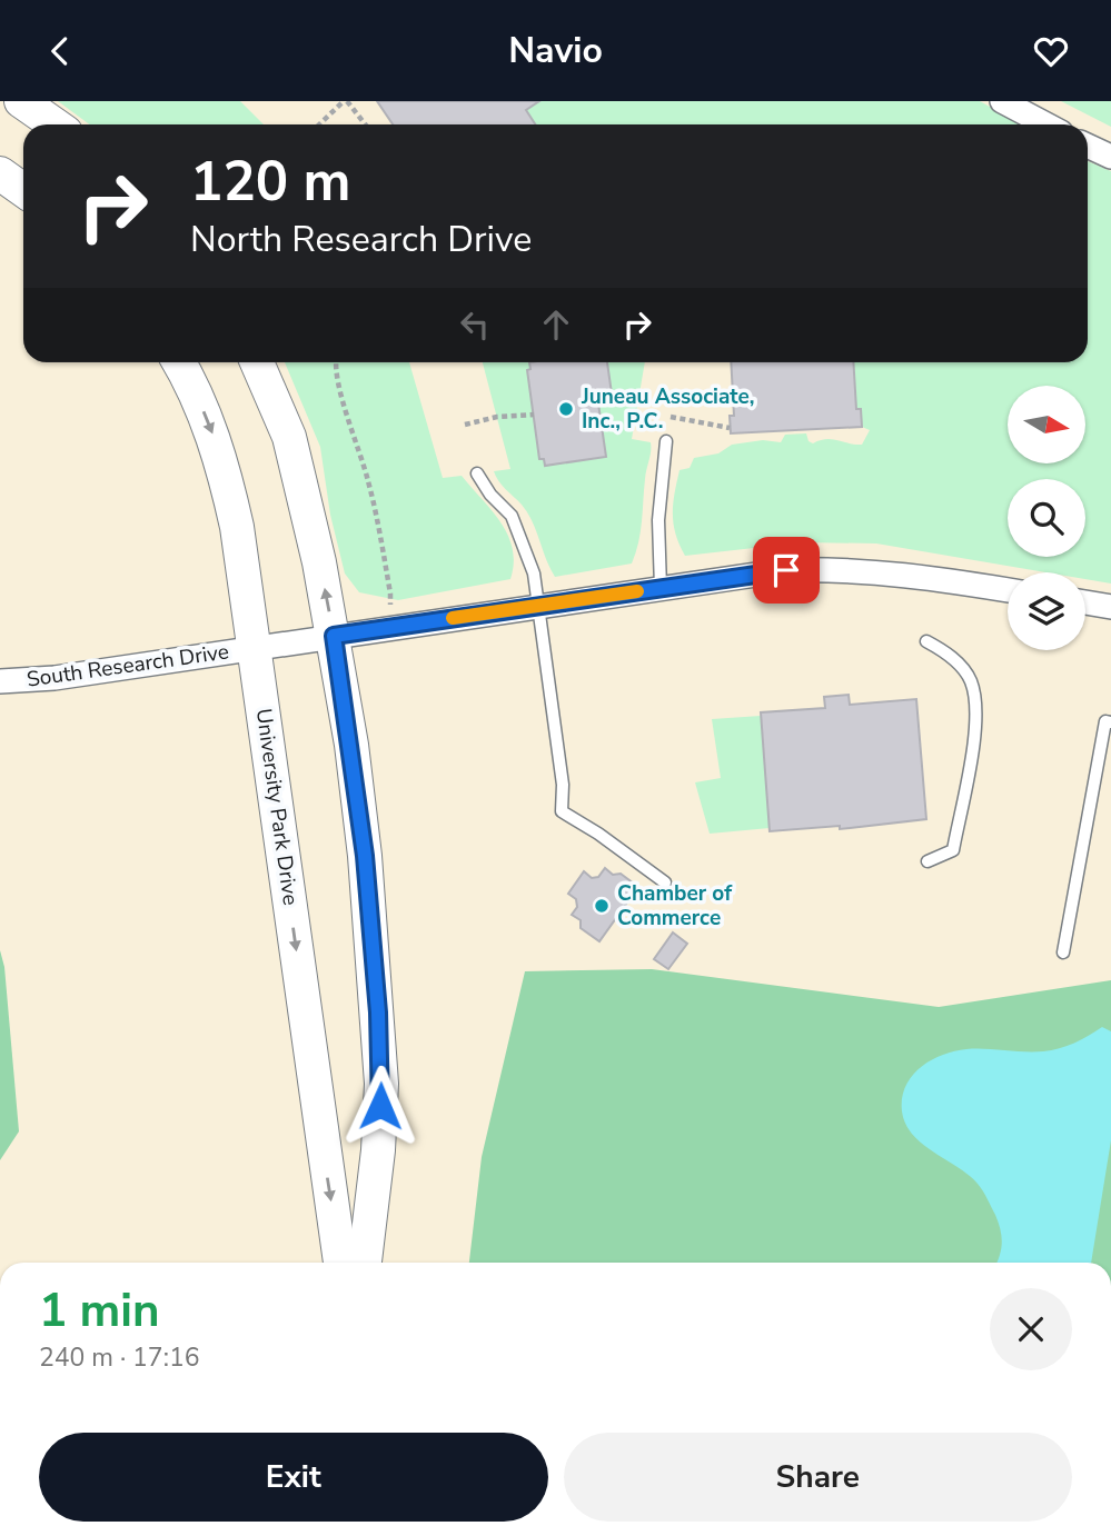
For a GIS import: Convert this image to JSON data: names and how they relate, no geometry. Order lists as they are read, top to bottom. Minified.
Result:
{"streets":{"street":["South Research Drive","University Park Drive"]},"crossings":[["South Research Drive","University Park Drive"]],"places":["Juneau Associate, Inc., P.C.","Chamber of Commerce"],"north":"right","page":{"header":"Navio","turn":["120 m","North Research Drive"],"heading":["1 min","240 m · 17:16"],"buttons":["Exit","Share"]}}
